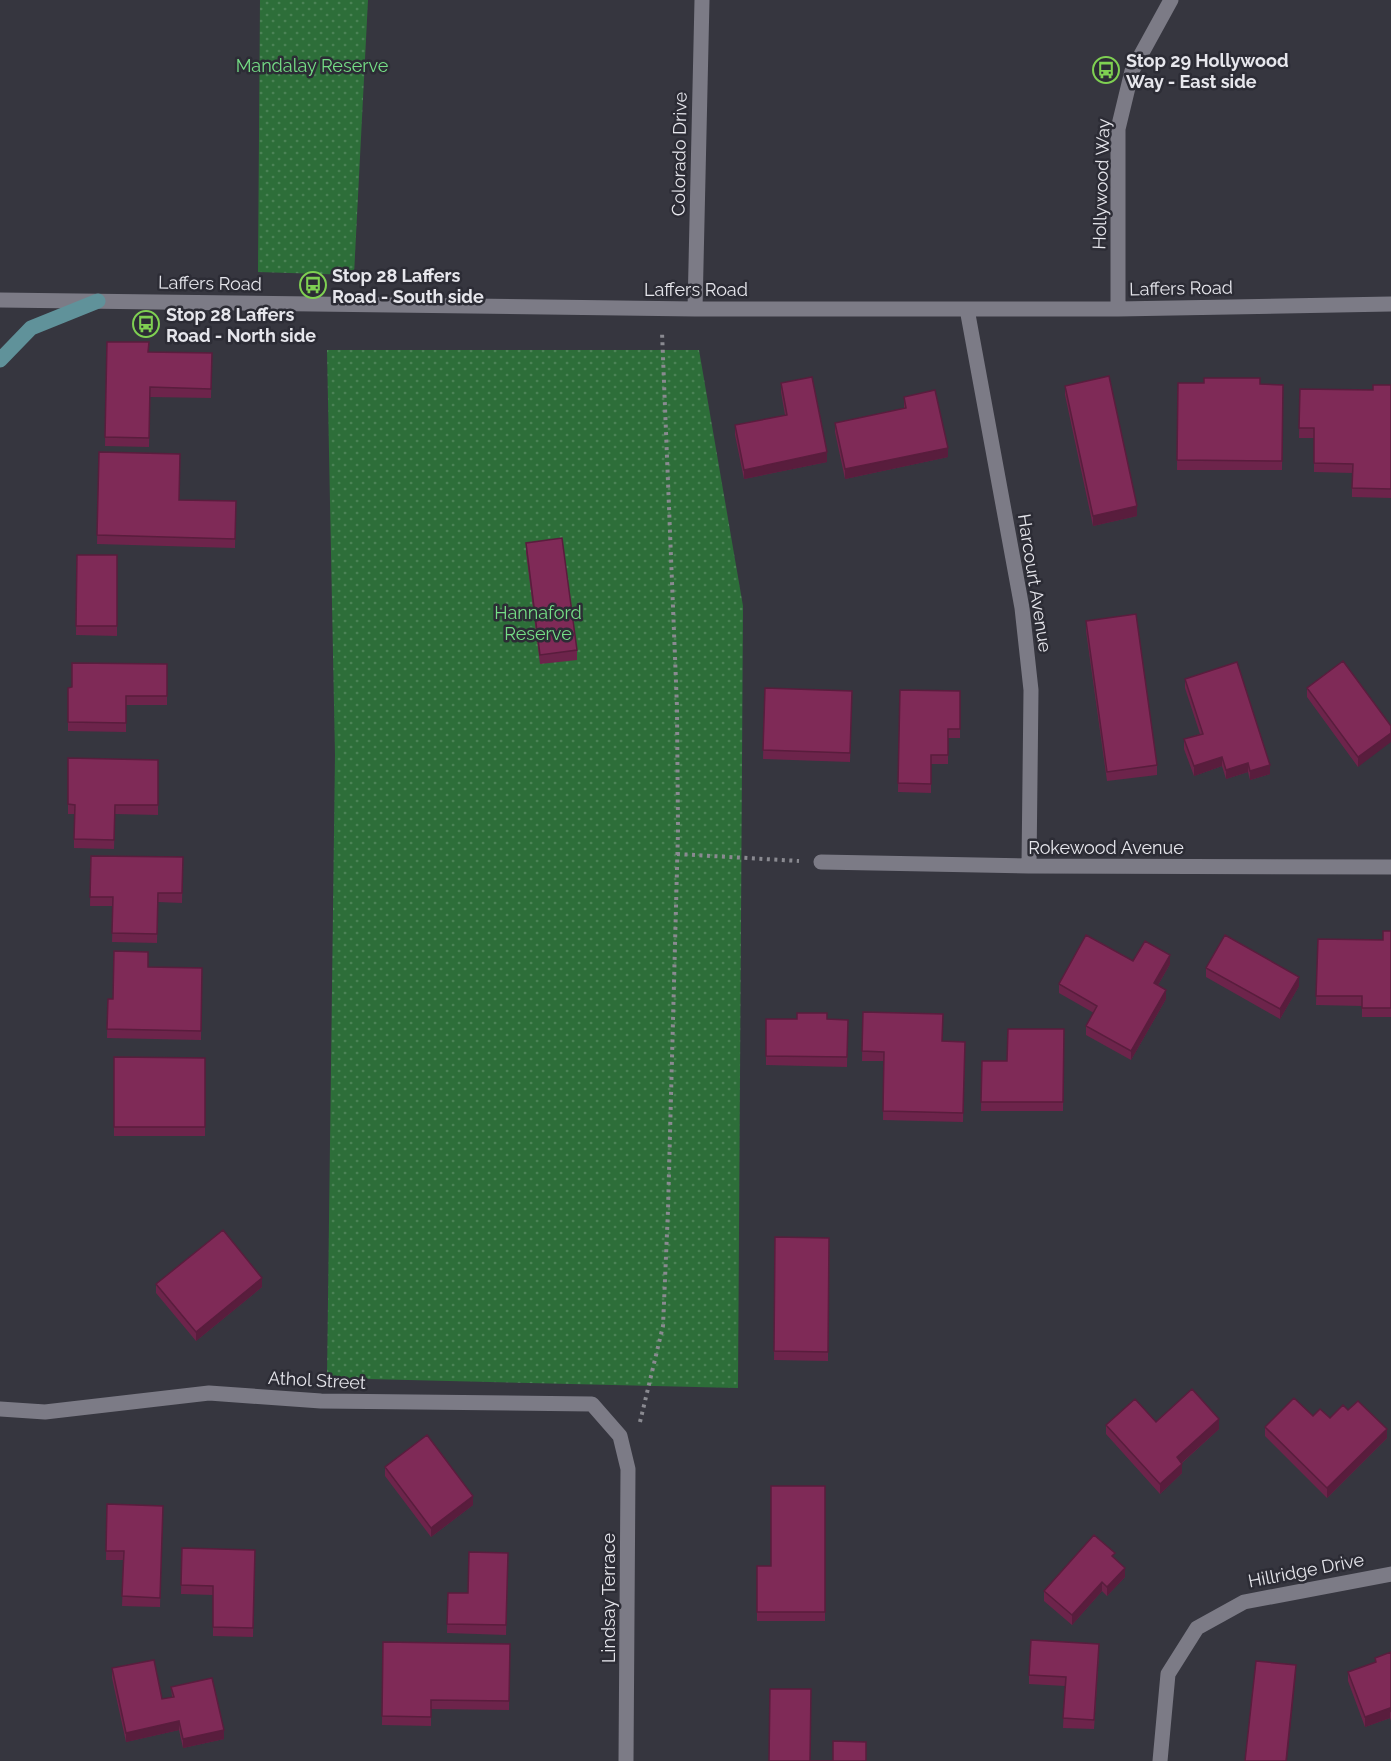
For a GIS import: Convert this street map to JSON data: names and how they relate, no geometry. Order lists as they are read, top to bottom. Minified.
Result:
{"streets":{"street":["Colorado Drive","Hollywood Way","Laffers Road","Harcourt Avenue","Rokewood Avenue","Athol Street","Hillridge Drive","Lindsay Terrace"]},"crossings":[["Colorado Drive","Laffers Road"],["Hollywood Way","Laffers Road"],["Laffers Road","Harcourt Avenue"],["Harcourt Avenue","Rokewood Avenue"],["Athol Street","Lindsay Terrace"]],"parks":["Mandalay Reserve","Hannaford Reserve"],"places":{"bus stop":["Stop 29 Hollywood Way - East side","Stop 28 Laffers Road - South side","Stop 28 Laffers Road - North side"]}}
